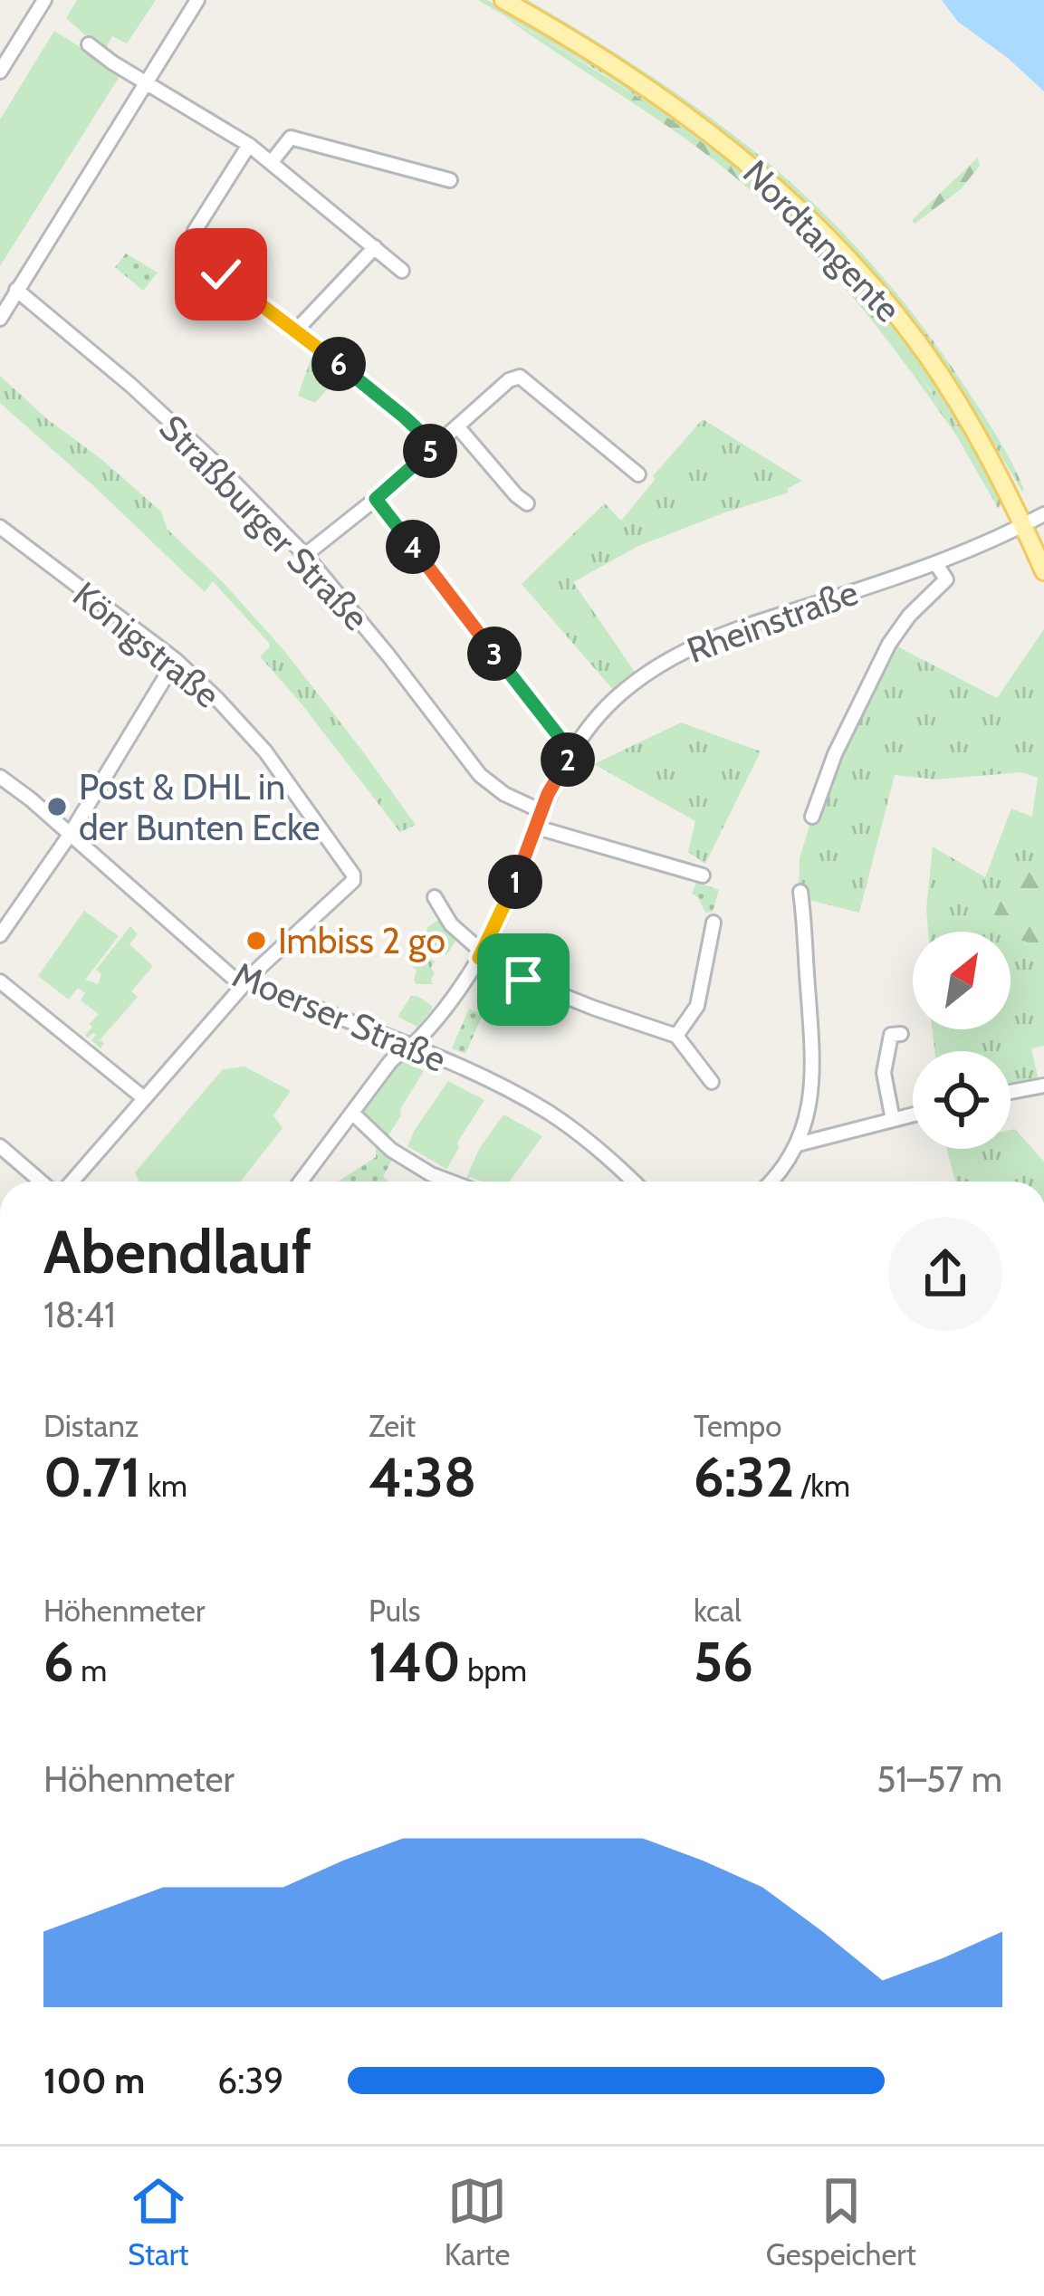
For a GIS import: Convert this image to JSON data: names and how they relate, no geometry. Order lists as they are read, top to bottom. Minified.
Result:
{"streets":{"main road":["Nordtangente"],"street":["Straßburger Straße","Rheinstraße","Königstraße","Moerser Straße"]},"crossings":[["Nordtangente","Rheinstraße"],["Straßburger Straße","Rheinstraße"],["Rheinstraße","Moerser Straße"],["Königstraße","Moerser Straße"]],"places":["Post & DHL in der Bunten Ecke","Imbiss 2 go"],"north":"top right","page":{"pins":["6","5","4","3","2","1"],"heading":["Abendlauf","18:41"],"stats":[["Distanz","0.71 km"],["Zeit","4:38"],["Tempo","6:32 /km"],["Höhenmeter","6 m"],["Puls","140 bpm"],["kcal","56"]],"chart":["Höhenmeter","51–57 m"],"list":[{"name":"100 m","note":"6:39"}],"tabs":["Start","Karte","Gespeichert"]}}
